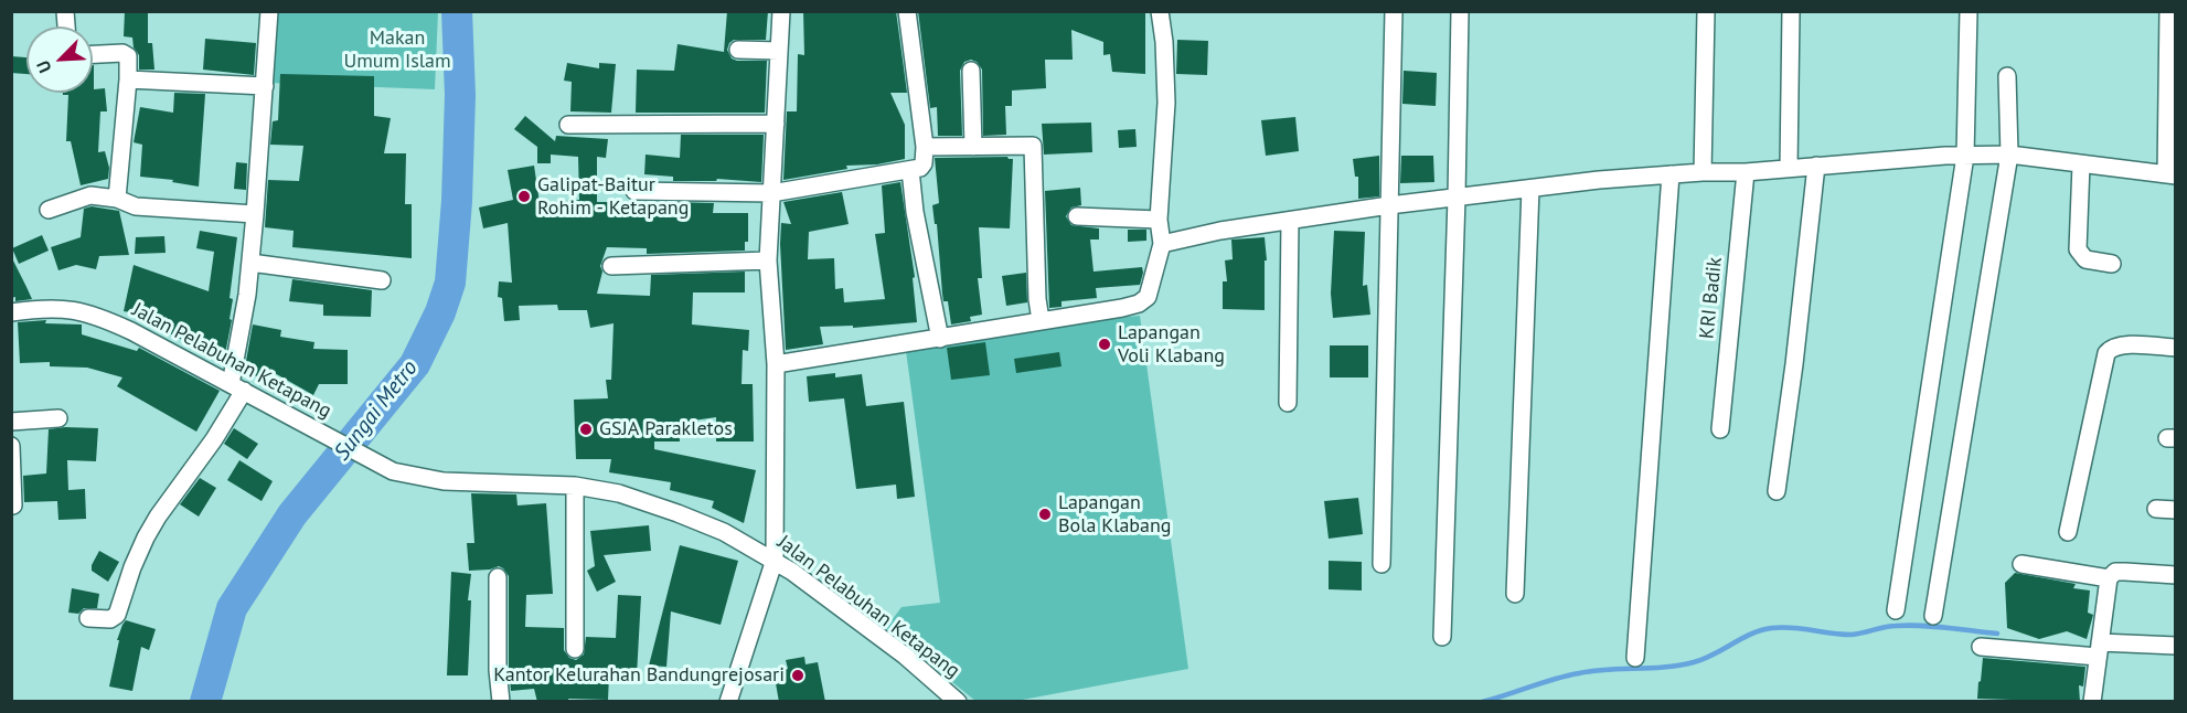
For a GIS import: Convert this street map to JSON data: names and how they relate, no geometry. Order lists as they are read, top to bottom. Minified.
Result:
{"streets":{"street":["KRI Badik","Jalan Pelabuhan Ketapang"]},"water":["Sungai Metro"],"parks":["Makan Umum Islam"],"places":["Galipat-Baitur Rohim - Ketapang","Lapangan Voli Klabang","GSJA Parakletos","Lapangan Bola Klabang","Kantor Kelurahan Bandungrejosari"],"north":"bottom left"}
